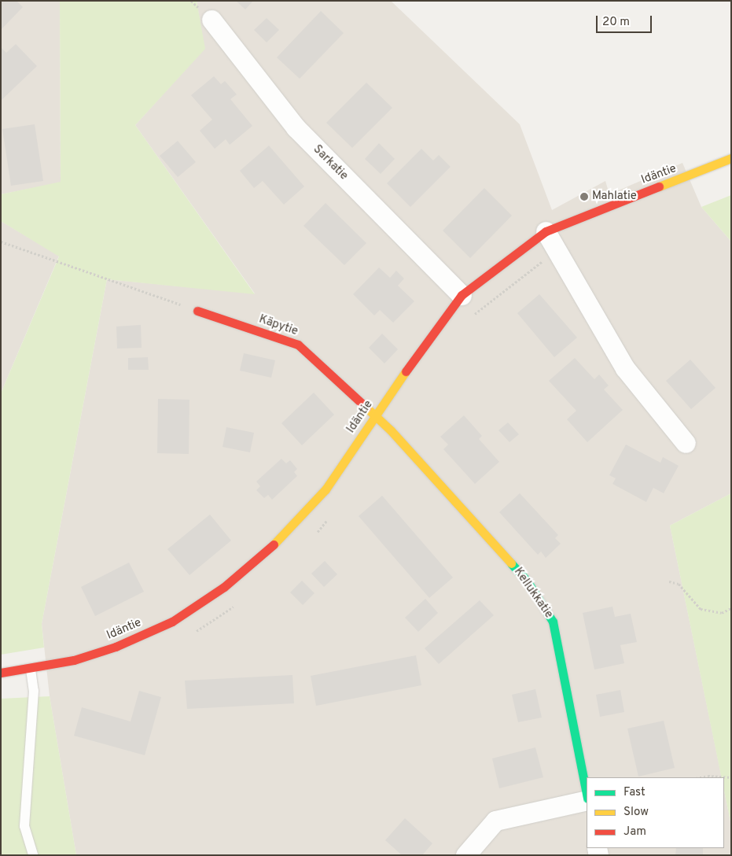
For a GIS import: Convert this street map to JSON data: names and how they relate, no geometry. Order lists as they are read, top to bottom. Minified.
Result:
{"streets":{"street":["Sarkatie","Idäntie","Käpytie","Kellukkatie"]},"crossings":[["Sarkatie","Idäntie"],["Idäntie","Käpytie"],["Idäntie","Kellukkatie"],["Käpytie","Kellukkatie"]],"places":["Mahlatie"],"legend":["Fast","Slow","Jam"],"scale_bar":"20 m"}
